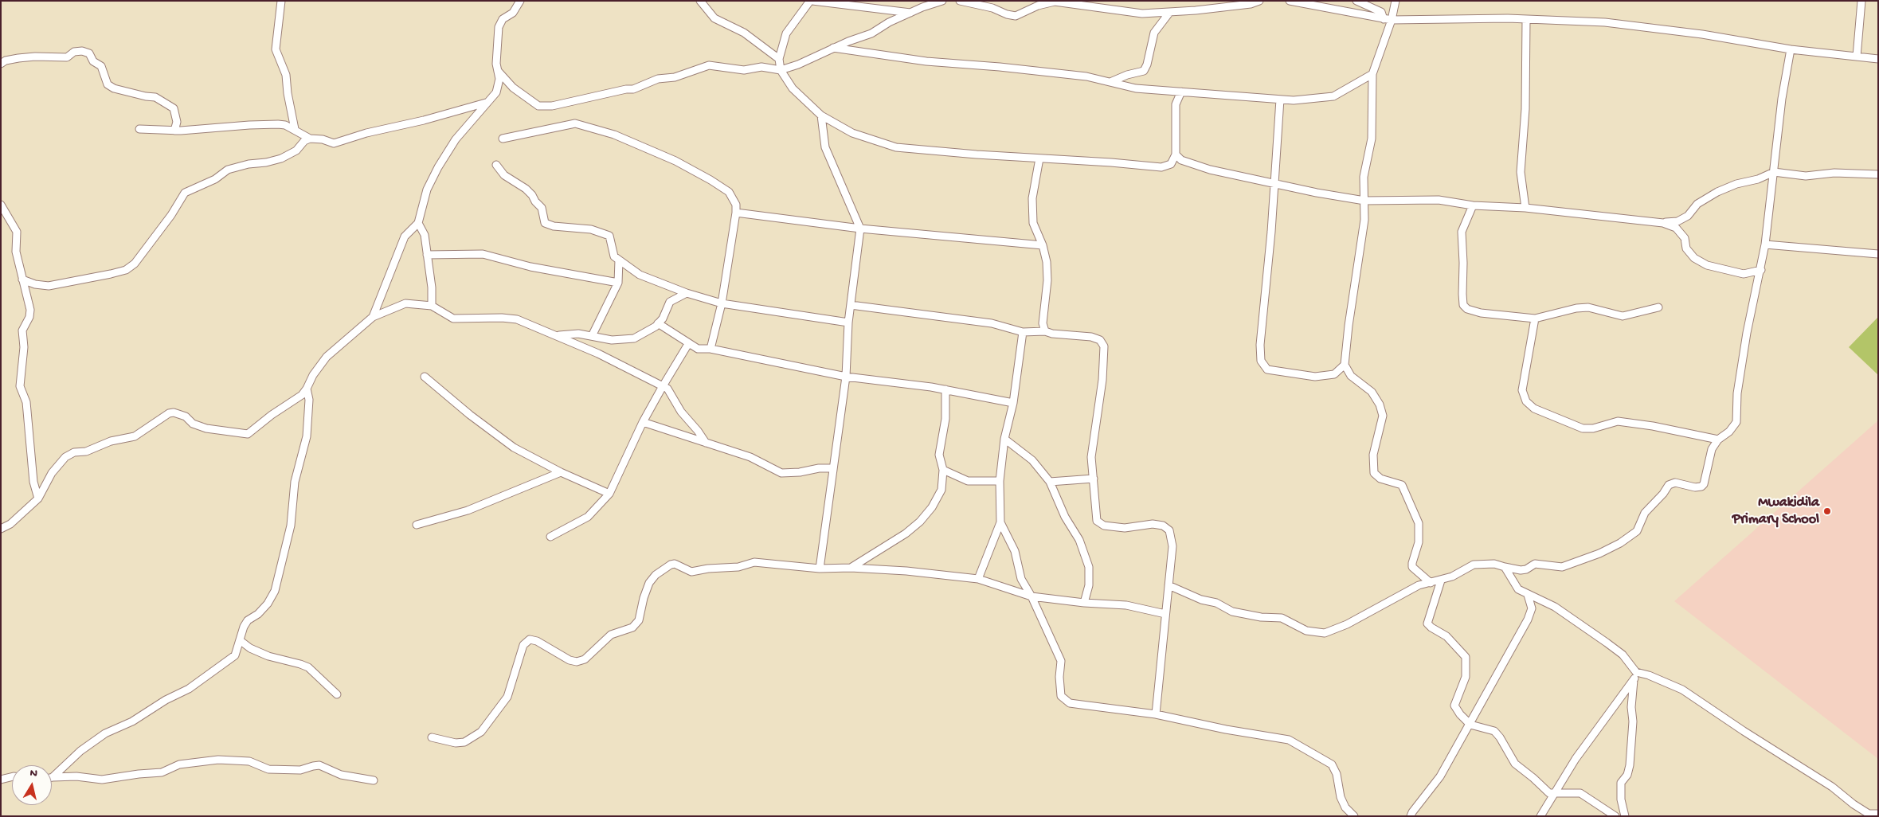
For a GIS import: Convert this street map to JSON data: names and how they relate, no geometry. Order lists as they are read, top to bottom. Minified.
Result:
{"places":["Mwakidila Primary School"],"north":"top"}
